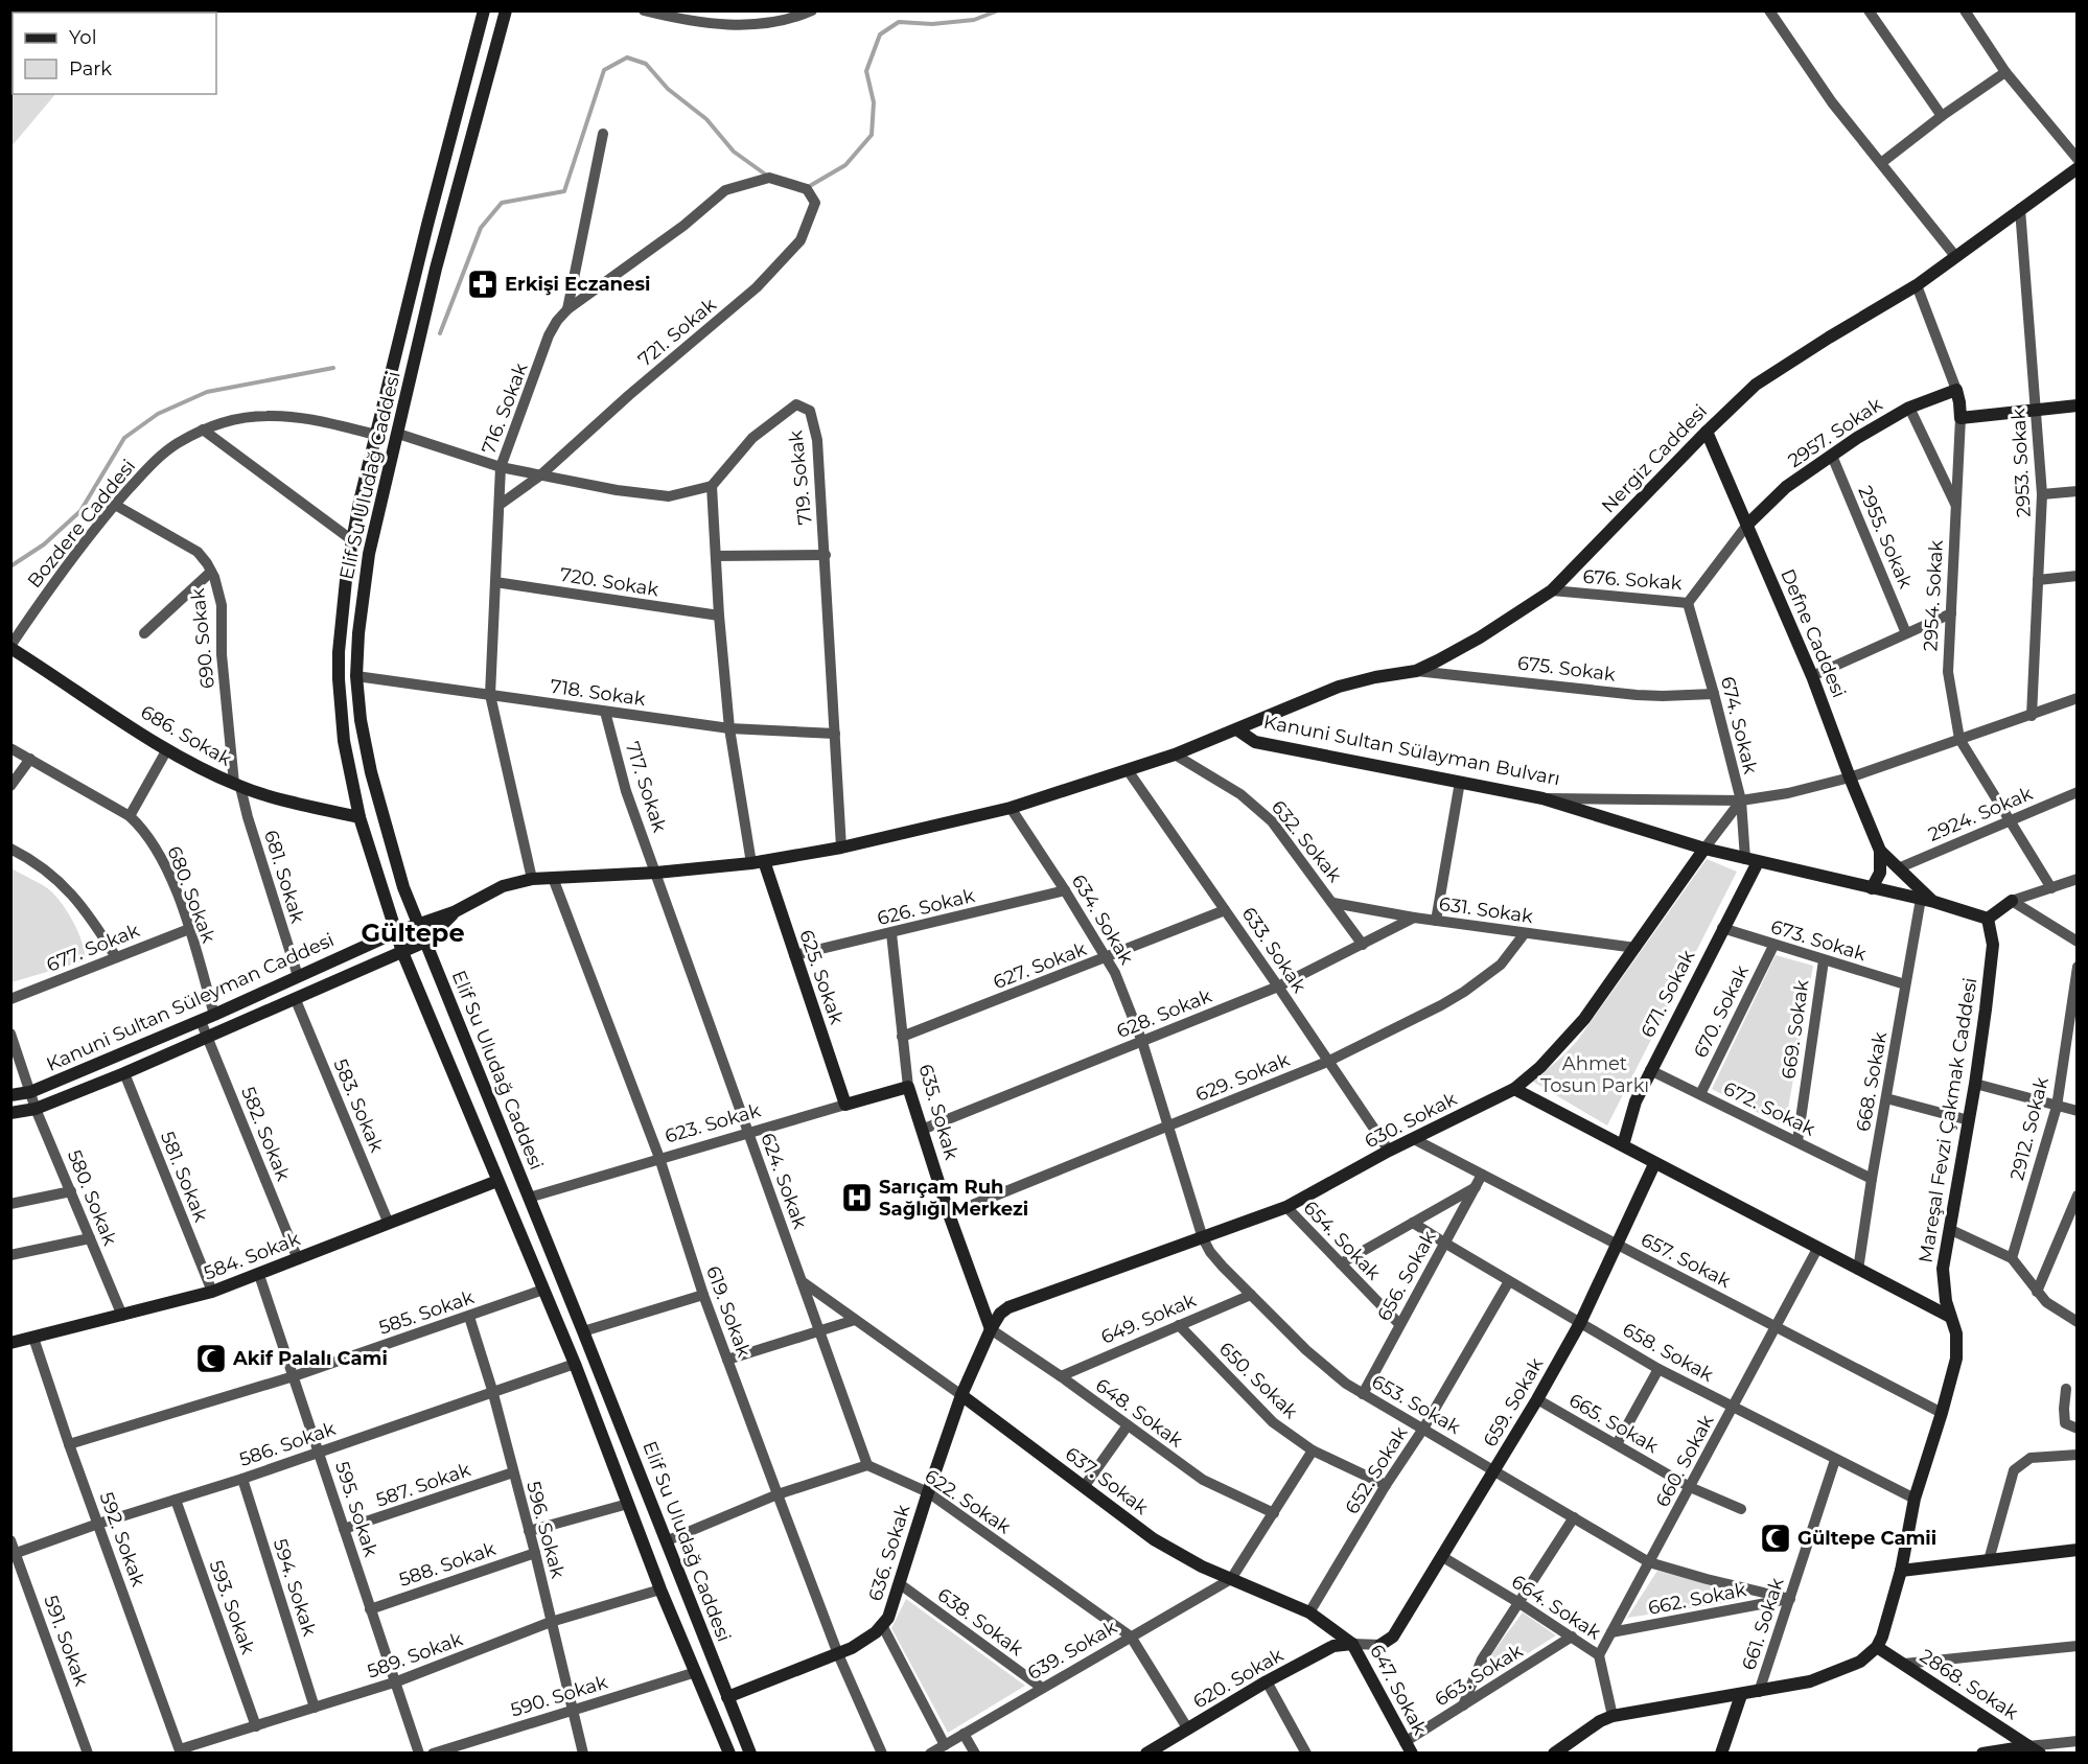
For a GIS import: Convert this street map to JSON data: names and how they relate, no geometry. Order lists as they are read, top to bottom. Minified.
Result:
{"streets":{"street":["721. Sokak","716. Sokak","2957. Sokak","Nergiz Caddesi","2953. Sokak","Elif Su Uludağ Caddesi","719. Sokak","Bozdere Caddesi","2955. Sokak","676. Sokak","720. Sokak","2954. Sokak","Defne Caddesi","690. Sokak","675. Sokak","718. Sokak","674. Sokak","686. Sokak","Kanuni Sultan Sülayman Bulvarı","717. Sokak","2924. Sokak","632. Sokak","681. Sokak","680. Sokak","626. Sokak","631. Sokak","634. Sokak","673. Sokak","677. Sokak","633. Sokak","627. Sokak","625. Sokak","671. Sokak","Kanuni Sultan Süleyman Caddesi","670. Sokak","628. Sokak","669. Sokak","629. Sokak","668. Sokak","583. Sokak","672. Sokak","635. Sokak","630. Sokak","Mareşal Fevzi Çakmak Caddesi","623. Sokak","2912. Sokak","582. Sokak","581. Sokak","624. Sokak","580. Sokak","654. Sokak","584. Sokak","657. Sokak","656. Sokak","619. Sokak","585. Sokak","649. Sokak","658. Sokak","650. Sokak","659. Sokak","653. Sokak","648. Sokak","665. Sokak","586. Sokak","660. Sokak","652. Sokak","637. Sokak","587. Sokak","622. Sokak","595. Sokak","596. Sokak","592. Sokak","636. Sokak","588. Sokak","594. Sokak","662. Sokak","593. Sokak","664. Sokak","638. Sokak","661. Sokak","591. Sokak","639. Sokak","589. Sokak","663. Sokak","620. Sokak","2868. Sokak","647. Sokak","590. Sokak"]},"crossings":[["721. Sokak","716. Sokak"],["716. Sokak","720. Sokak"],["716. Sokak","718. Sokak"],["716. Sokak","Kanuni Sultan Sülayman Bulvarı"],["2957. Sokak","2955. Sokak"],["2957. Sokak","676. Sokak"],["2957. Sokak","2954. Sokak"],["2957. Sokak","Defne Caddesi"],["Nergiz Caddesi","2953. Sokak"],["Nergiz Caddesi","676. Sokak"],["Nergiz Caddesi","2954. Sokak"],["Nergiz Caddesi","Defne Caddesi"],["Nergiz Caddesi","675. Sokak"],["Nergiz Caddesi","Kanuni Sultan Sülayman Bulvarı"],["2953. Sokak","Kanuni Sultan Sülayman Bulvarı"],["Elif Su Uludağ Caddesi","Bozdere Caddesi"],["Elif Su Uludağ Caddesi","718. Sokak"],["Elif Su Uludağ Caddesi","686. Sokak"],["Elif Su Uludağ Caddesi","Kanuni Sultan Süleyman Caddesi"],["Elif Su Uludağ Caddesi","623. Sokak"],["Elif Su Uludağ Caddesi","584. Sokak"],["Elif Su Uludağ Caddesi","585. Sokak"],["Elif Su Uludağ Caddesi","586. Sokak"],["Elif Su Uludağ Caddesi","636. Sokak"],["Elif Su Uludağ Caddesi","589. Sokak"],["Elif Su Uludağ Caddesi","590. Sokak"],["719. Sokak","718. Sokak"],["719. Sokak","Kanuni Sultan Sülayman Bulvarı"],["Bozdere Caddesi","690. Sokak"],["Bozdere Caddesi","686. Sokak"],["676. Sokak","Defne Caddesi"],["676. Sokak","674. Sokak"],["2954. Sokak","Kanuni Sultan Sülayman Bulvarı"],["2954. Sokak","2924. Sokak"],["Defne Caddesi","Kanuni Sultan Sülayman Bulvarı"],["690. Sokak","686. Sokak"],["690. Sokak","681. Sokak"],["675. Sokak","674. Sokak"],["718. Sokak","717. Sokak"],["674. Sokak","Kanuni Sultan Sülayman Bulvarı"],["674. Sokak","671. Sokak"],["674. Sokak","630. Sokak"],["686. Sokak","681. Sokak"],["Kanuni Sultan Sülayman Bulvarı","717. Sokak"],["Kanuni Sultan Sülayman Bulvarı","632. Sokak"],["Kanuni Sultan Sülayman Bulvarı","634. Sokak"],["Kanuni Sultan Sülayman Bulvarı","633. Sokak"],["Kanuni Sultan Sülayman Bulvarı","625. Sokak"],["Kanuni Sultan Sülayman Bulvarı","Kanuni Sultan Süleyman Caddesi"],["Kanuni Sultan Sülayman Bulvarı","630. Sokak"],["Kanuni Sultan Sülayman Bulvarı","624. Sokak"],["Kanuni Sultan Sülayman Bulvarı","619. Sokak"],["717. Sokak","624. Sokak"],["632. Sokak","631. Sokak"],["632. Sokak","628. Sokak"],["681. Sokak","Kanuni Sultan Süleyman Caddesi"],["680. Sokak","677. Sokak"],["680. Sokak","Kanuni Sultan Süleyman Caddesi"],["626. Sokak","634. Sokak"],["626. Sokak","625. Sokak"],["626. Sokak","635. Sokak"],["631. Sokak","628. Sokak"],["631. Sokak","629. Sokak"],["631. Sokak","630. Sokak"],["634. Sokak","627. Sokak"],["634. Sokak","628. Sokak"],["634. Sokak","629. Sokak"],["634. Sokak","630. Sokak"],["634. Sokak","653. Sokak"],["673. Sokak","671. Sokak"],["673. Sokak","670. Sokak"],["673. Sokak","669. Sokak"],["673. Sokak","668. Sokak"],["633. Sokak","627. Sokak"],["633. Sokak","628. Sokak"],["633. Sokak","629. Sokak"],["633. Sokak","630. Sokak"],["627. Sokak","635. Sokak"],["625. Sokak","623. Sokak"],["671. Sokak","672. Sokak"],["Kanuni Sultan Süleyman Caddesi","582. Sokak"],["Kanuni Sultan Süleyman Caddesi","580. Sokak"],["670. Sokak","672. Sokak"],["628. Sokak","635. Sokak"],["669. Sokak","672. Sokak"],["629. Sokak","635. Sokak"],["668. Sokak","672. Sokak"],["583. Sokak","584. Sokak"],["635. Sokak","630. Sokak"],["635. Sokak","623. Sokak"],["635. Sokak","648. Sokak"],["635. Sokak","636. Sokak"],["630. Sokak","654. Sokak"],["630. Sokak","657. Sokak"],["630. Sokak","653. Sokak"],["630. Sokak","648. Sokak"],["630. Sokak","636. Sokak"],["Mareşal Fevzi Çakmak Caddesi","657. Sokak"],["Mareşal Fevzi Çakmak Caddesi","658. Sokak"],["Mareşal Fevzi Çakmak Caddesi","2868. Sokak"],["623. Sokak","624. Sokak"],["623. Sokak","619. Sokak"],["582. Sokak","584. Sokak"],["581. Sokak","584. Sokak"],["624. Sokak","637. Sokak"],["624. Sokak","622. Sokak"],["580. Sokak","584. Sokak"],["654. Sokak","656. Sokak"],["584. Sokak","595. Sokak"],["584. Sokak","592. Sokak"],["657. Sokak","656. Sokak"],["657. Sokak","659. Sokak"],["657. Sokak","660. Sokak"],["656. Sokak","658. Sokak"],["656. Sokak","653. Sokak"],["619. Sokak","636. Sokak"],["585. Sokak","595. Sokak"],["585. Sokak","596. Sokak"],["585. Sokak","592. Sokak"],["649. Sokak","650. Sokak"],["649. Sokak","653. Sokak"],["649. Sokak","648. Sokak"],["658. Sokak","659. Sokak"],["658. Sokak","660. Sokak"],["658. Sokak","652. Sokak"],["658. Sokak","661. Sokak"],["650. Sokak","652. Sokak"],["659. Sokak","653. Sokak"],["659. Sokak","665. Sokak"],["659. Sokak","664. Sokak"],["653. Sokak","660. Sokak"],["653. Sokak","652. Sokak"],["653. Sokak","662. Sokak"],["653. Sokak","661. Sokak"],["648. Sokak","636. Sokak"],["665. Sokak","660. Sokak"],["586. Sokak","595. Sokak"],["586. Sokak","596. Sokak"],["586. Sokak","592. Sokak"],["586. Sokak","594. Sokak"],["586. Sokak","593. Sokak"],["586. Sokak","591. Sokak"],["660. Sokak","662. Sokak"],["660. Sokak","664. Sokak"],["652. Sokak","637. Sokak"],["637. Sokak","636. Sokak"],["637. Sokak","639. Sokak"],["637. Sokak","620. Sokak"],["637. Sokak","647. Sokak"],["587. Sokak","595. Sokak"],["587. Sokak","596. Sokak"],["622. Sokak","636. Sokak"],["622. Sokak","639. Sokak"],["622. Sokak","620. Sokak"],["595. Sokak","588. Sokak"],["595. Sokak","589. Sokak"],["596. Sokak","588. Sokak"],["596. Sokak","589. Sokak"],["596. Sokak","590. Sokak"],["592. Sokak","589. Sokak"],["636. Sokak","638. Sokak"],["594. Sokak","589. Sokak"],["662. Sokak","661. Sokak"],["593. Sokak","589. Sokak"],["664. Sokak","663. Sokak"],["638. Sokak","639. Sokak"],["663. Sokak","647. Sokak"],["620. Sokak","647. Sokak"]],"districts":["Gültepe"],"parks":["Ahmet Tosun Parkı"],"places":{"pharmacy":["Erkişi Eczanesi"],"hospital":["Sarıçam Ruh Sağlığı Merkezi"],"mosque":["Akif Palalı Cami","Gültepe Camii"]},"legend":["Yol","Park"]}
